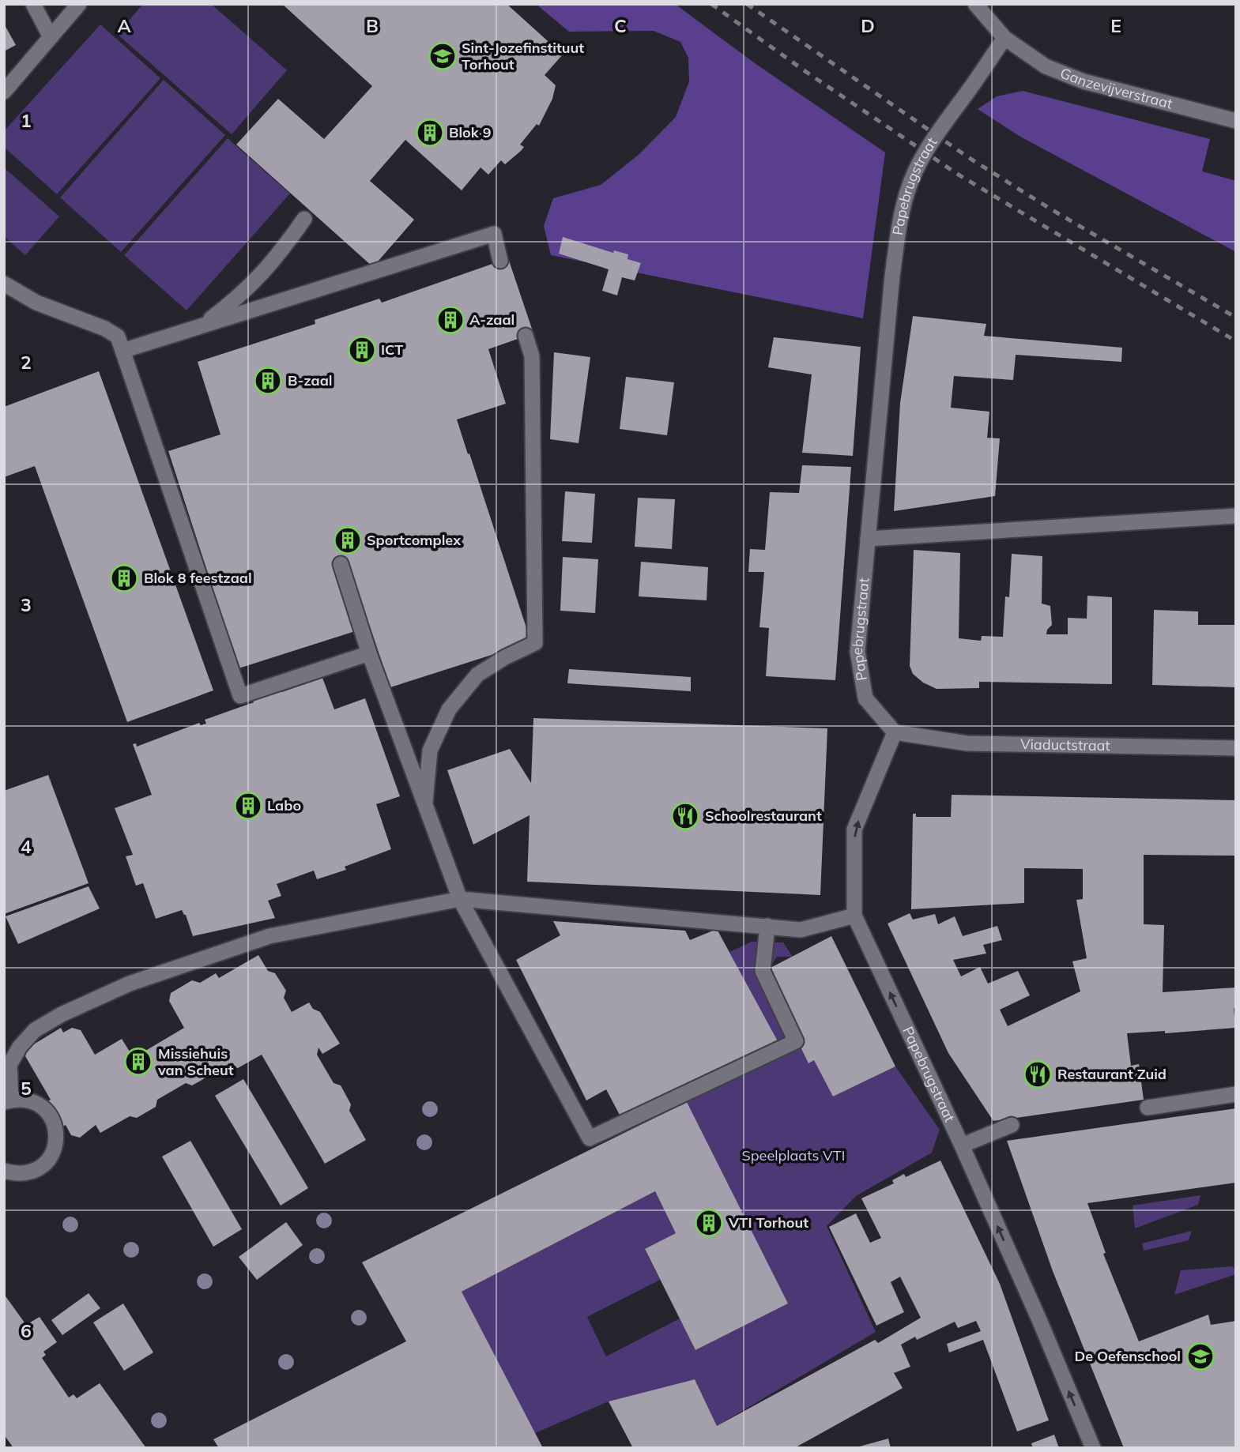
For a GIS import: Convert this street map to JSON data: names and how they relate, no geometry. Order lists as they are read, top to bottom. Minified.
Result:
{"streets":{"street":["Ganzevijverstraat","Papebrugstraat","Viaductstraat"]},"crossings":[["Ganzevijverstraat","Papebrugstraat"],["Papebrugstraat","Viaductstraat"]],"one_way":["Papebrugstraat"],"parks":["Speelplaats VTI"],"places":{"school or university":["Sint-Jozefinstituut Torhout","De Oefenschool"],"building":["Blok 9","A-zaal","ICT","B-zaal","Sportcomplex","Blok 8 feestzaal","Labo","Missiehuis van Scheut","VTI Torhout"],"restaurant":["Schoolrestaurant","Restaurant Zuid"]},"grid":{"columns":["A","B","C","D","E"],"rows":["1","2","3","4","5","6"]}}
